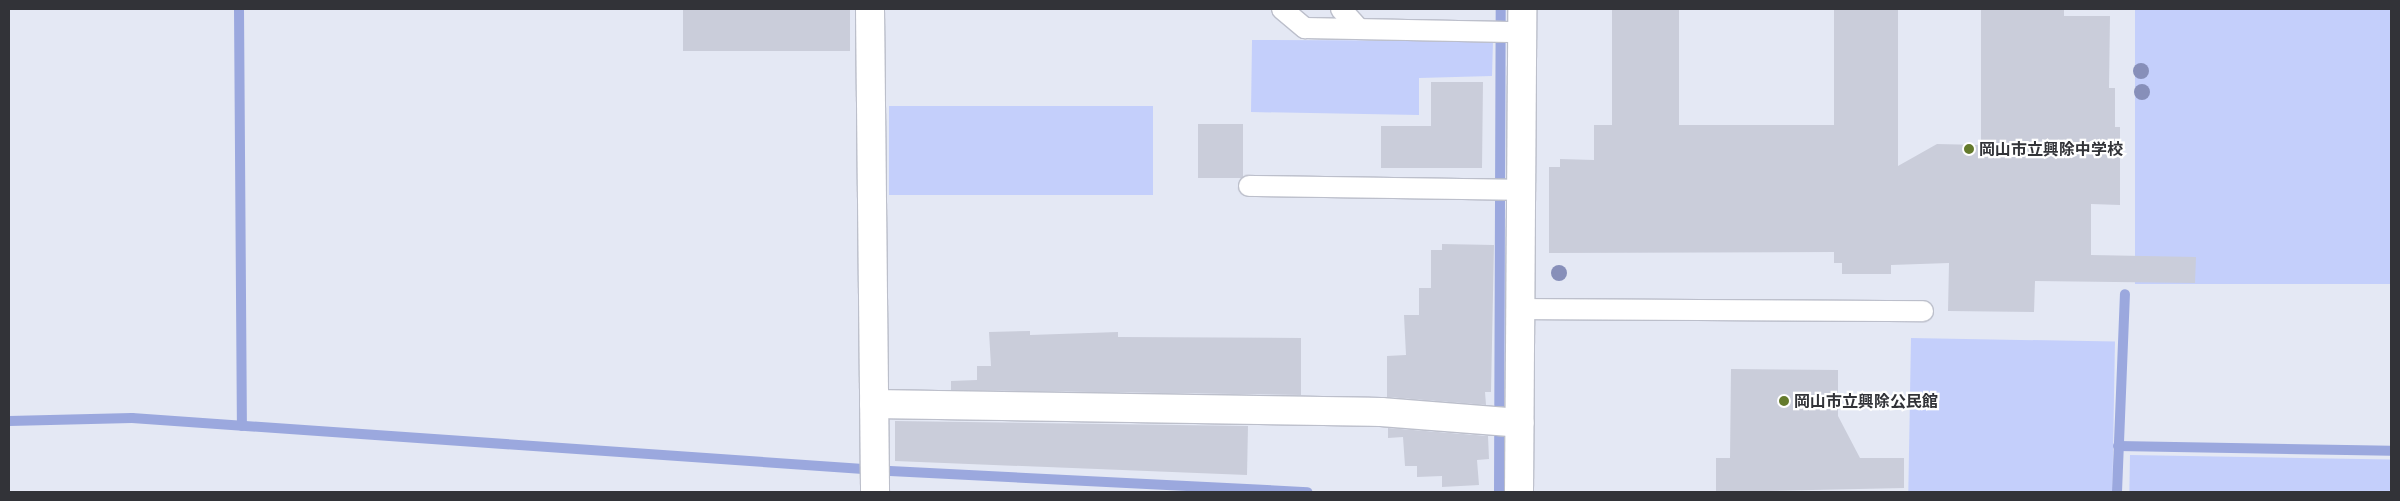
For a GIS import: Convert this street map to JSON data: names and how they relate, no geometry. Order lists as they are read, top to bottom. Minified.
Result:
{"places":["岡山市立興除中学校","岡山市立興除公民館"]}
